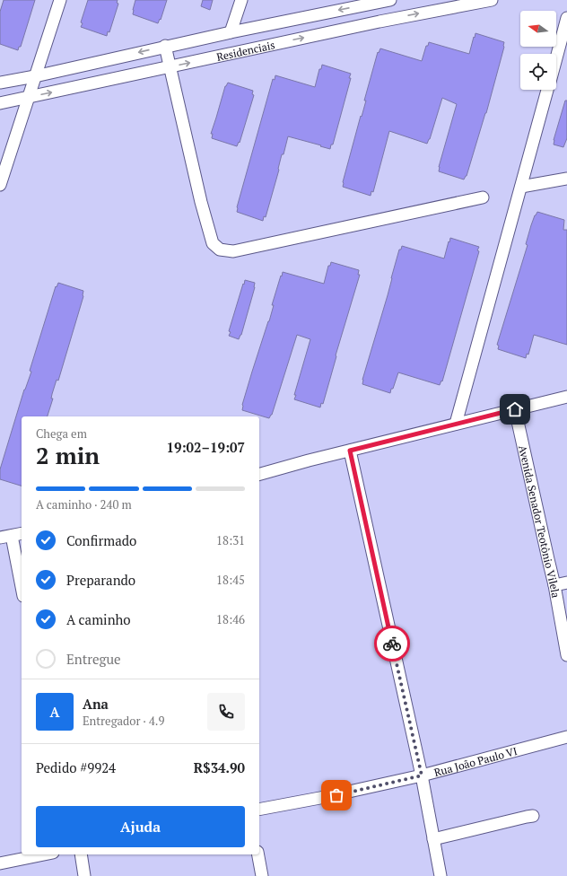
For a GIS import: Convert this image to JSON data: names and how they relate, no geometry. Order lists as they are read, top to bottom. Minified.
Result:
{"streets":{"street":["Residenciais","Avenida Senador Teotônio Vilela","Rua João Paulo VI"]},"north":"left","page":{"heading":["2 min","Chega em","19:02–19:07"],"panel":["Ana","Entregador · 4.9","Pedido #9924","R$34.90"],"bar":"A caminho · 240 m","list":[["Confirmado","18:31"],["Preparando","18:45"],["A caminho","18:46"],"Entregue"],"round":"A","buttons":"Ajuda"}}
